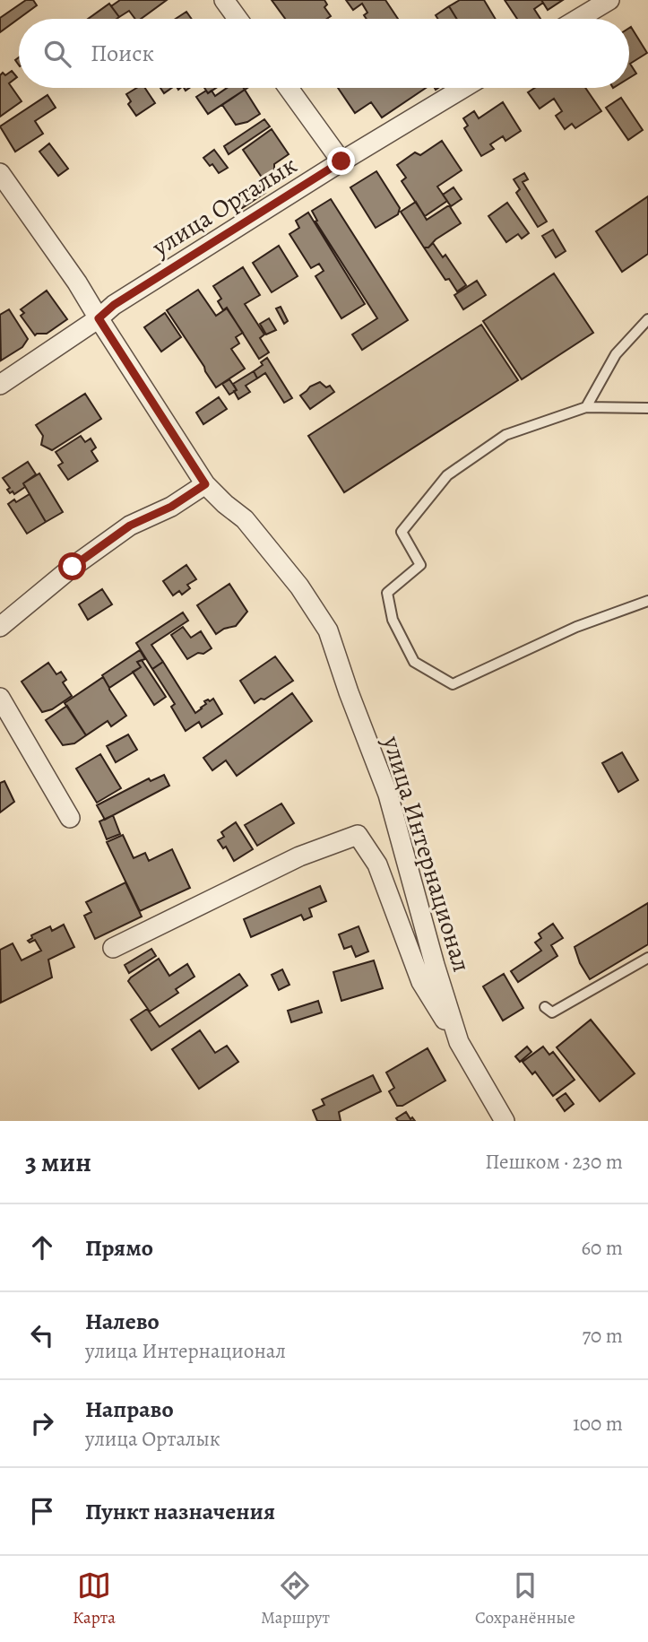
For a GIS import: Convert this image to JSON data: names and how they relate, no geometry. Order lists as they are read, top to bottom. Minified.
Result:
{"streets":{"street":["улица Орталык","улица Интернационал"]},"crossings":[["улица Орталык","улица Интернационал"]],"page":{"search":"Поиск","heading":["3 мин","Пешком · 230 m"],"list":[["Прямо","60 m"],["Налево","улица Интернационал","70 m"],["Направо","улица Орталык","100 m"],"Пункт назначения"],"nav":["Карта","Маршрут","Сохранённые"]}}
